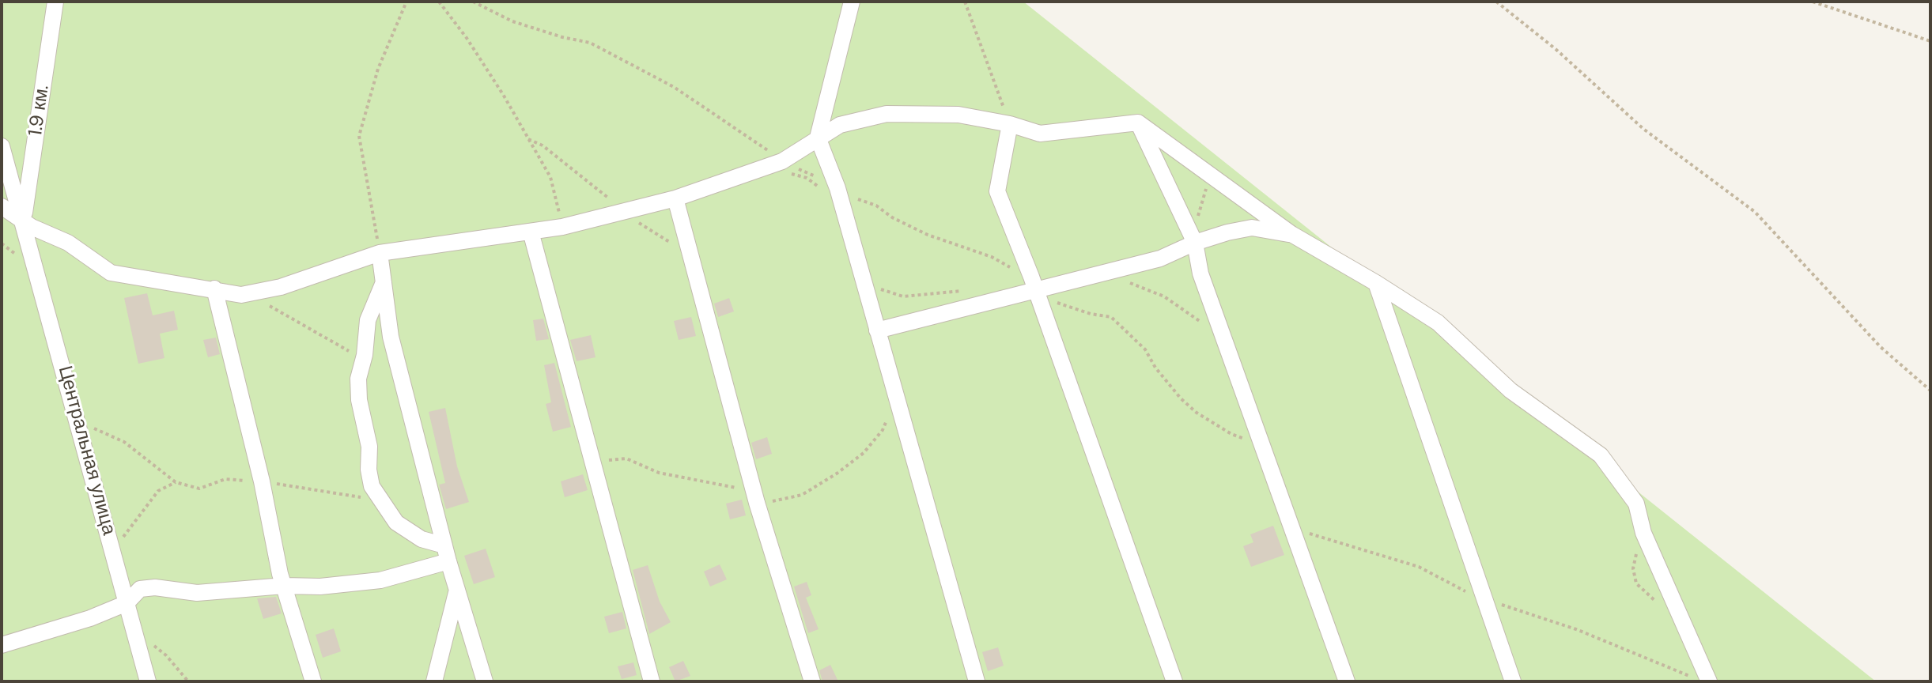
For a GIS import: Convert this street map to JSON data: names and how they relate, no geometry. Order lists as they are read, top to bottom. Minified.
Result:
{"streets":{"street":["1.9 км.","Центральная улица"]},"crossings":[["1.9 км.","Центральная улица"]]}
